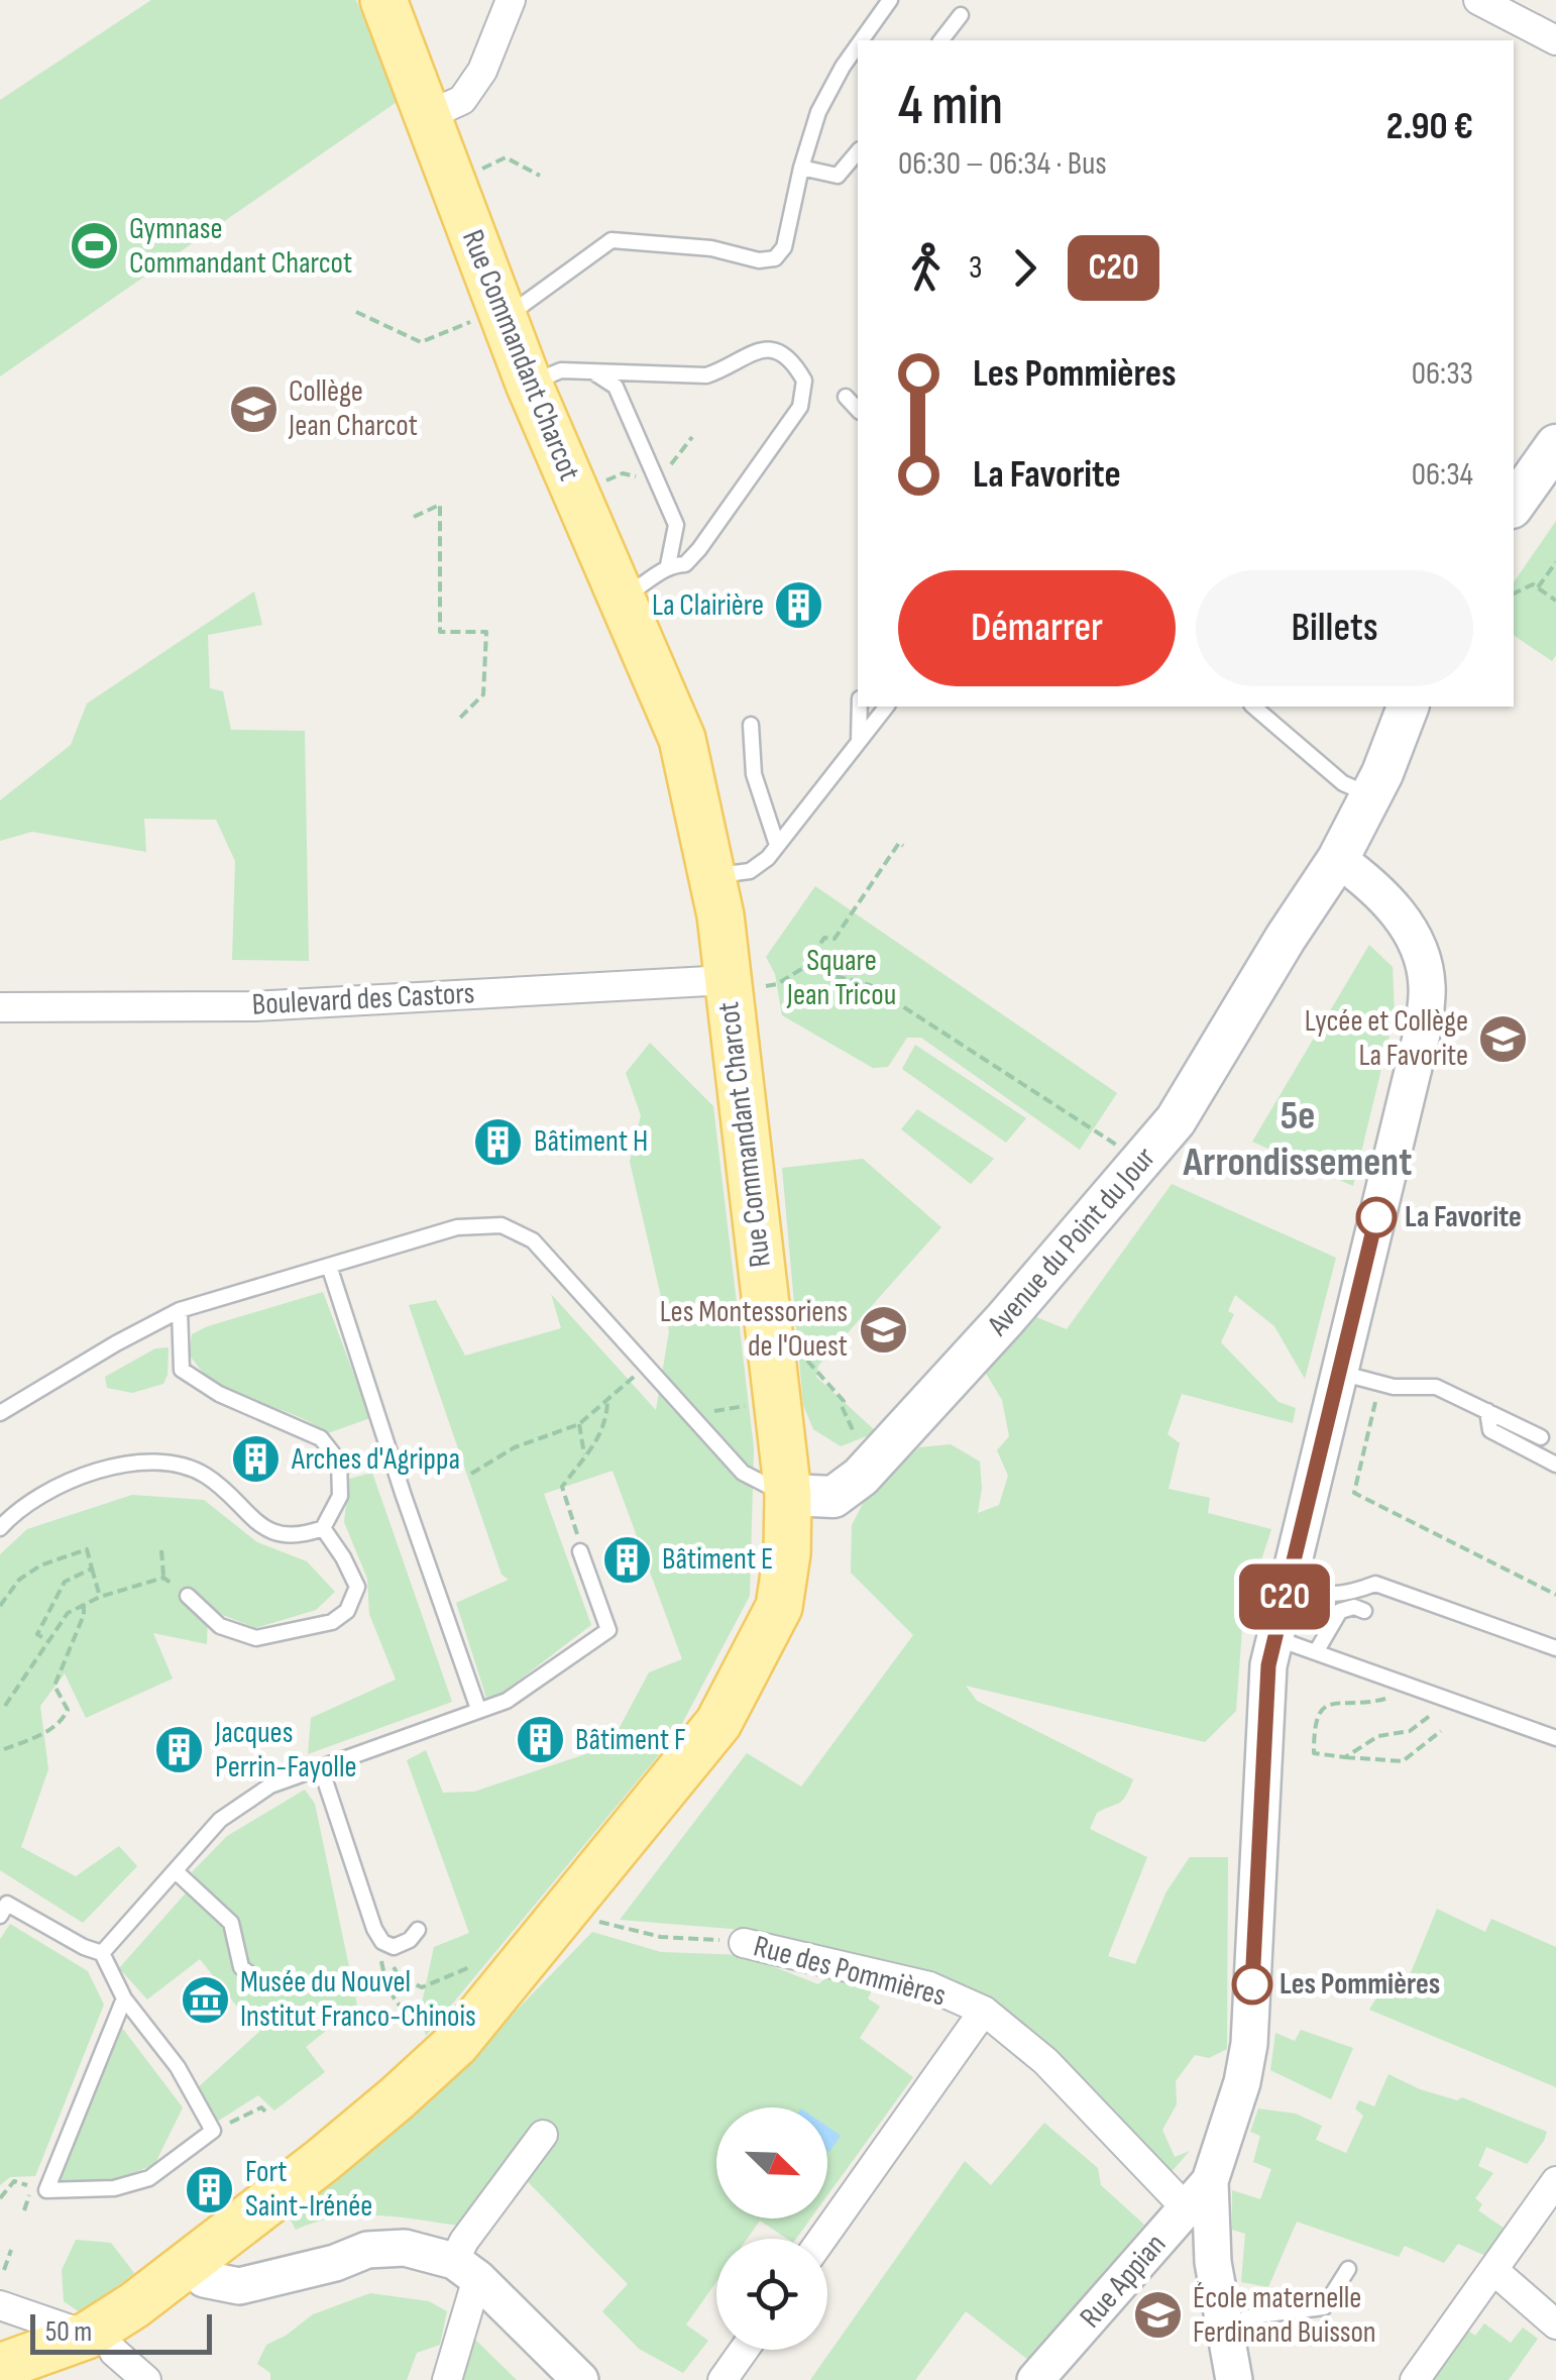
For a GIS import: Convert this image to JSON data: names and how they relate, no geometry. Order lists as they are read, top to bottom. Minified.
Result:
{"streets":{"main road":["Rue Commandant Charcot","Avenue du Point du Jour"],"street":["Boulevard des Castors","Rue des Pommières","Rue Appian"]},"crossings":[["Rue Commandant Charcot","Boulevard des Castors"],["Rue Commandant Charcot","Avenue du Point du Jour"],["Rue des Pommières","Rue Appian"]],"districts":["5e Arrondissement"],"parks":["Square Jean Tricou"],"places":{"sports":["Gymnase Commandant Charcot"],"school or university":["Collège Jean Charcot","Lycée et Collège La Favorite","Les Montessoriens de l'Ouest","École maternelle Ferdinand Buisson"],"building":["La Clairière","Bâtiment H","Arches d'Agrippa","Bâtiment E","Bâtiment F","Jacques Perrin-Fayolle","Fort Saint-Irénée"],"other":["La Favorite","Les Pommières"],"museum":["Musée du Nouvel Institut Franco-Chinois"]},"lines":["bus line C20"],"scale_bar":"50 m","north":"bottom right","page":{"on_map":"C20","heading":["4 min","06:30 – 06:34 · Bus","2.90 €"],"legs":["3","C20"],"list":[{"name":"Les Pommières","value":"06:33"},{"name":"La Favorite","value":"06:34"}],"buttons":["Démarrer","Billets"],"scale":"50 m"}}
